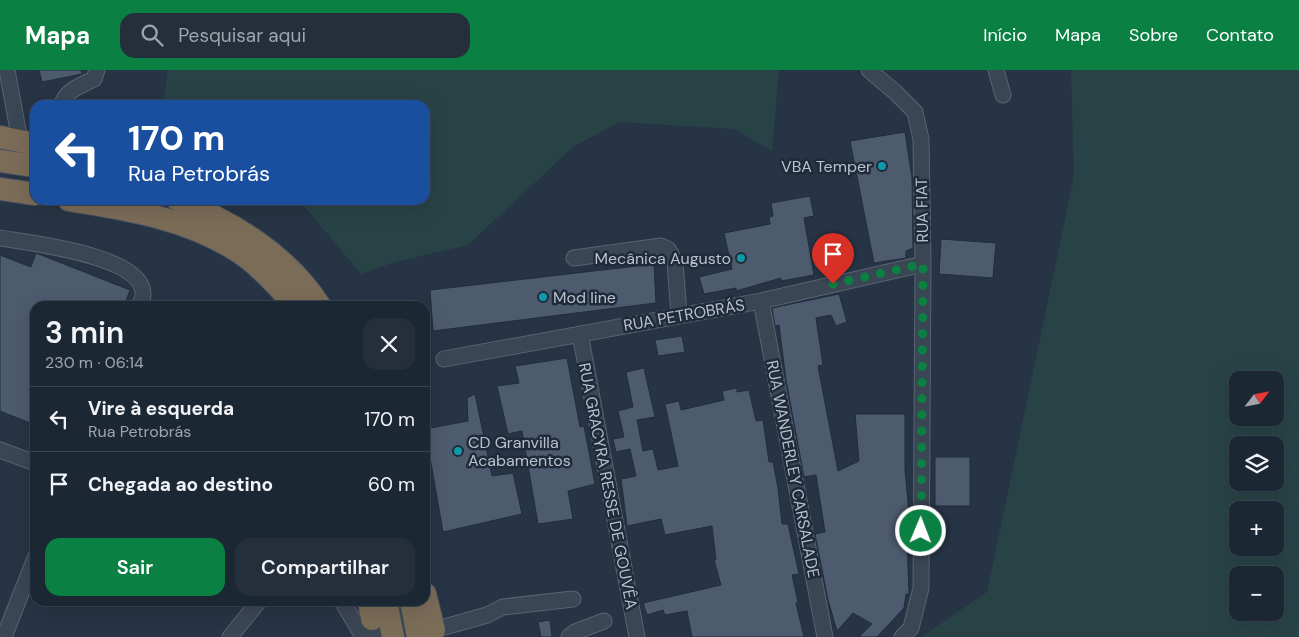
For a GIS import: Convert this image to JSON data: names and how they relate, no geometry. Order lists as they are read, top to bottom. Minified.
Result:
{"streets":{"street":["RUA FIAT","RUA PETROBRÁS","RUA WANDERLEY CARSALADE","RUA GRACYRA RESSE DE GOUVÊA"]},"crossings":[["RUA FIAT","RUA PETROBRÁS"],["RUA PETROBRÁS","RUA WANDERLEY CARSALADE"],["RUA PETROBRÁS","RUA GRACYRA RESSE DE GOUVÊA"]],"places":["VBA Temper","Mecânica Augusto","Mod line","CD Granvilla Acabamentos"],"north":"top right","page":{"header":"Mapa","search":"Pesquisar aqui","nav":["Início","Mapa","Sobre","Contato"],"turn":["170 m","Rua Petrobrás"],"heading":["3 min","230 m · 06:14"],"map_buttons":["+","−"],"list":[{"name":"Vire à esquerda","note":"Rua Petrobrás","value":"170 m"},{"name":"Chegada ao destino","value":"60 m"}],"buttons":["Sair","Compartilhar"]}}
